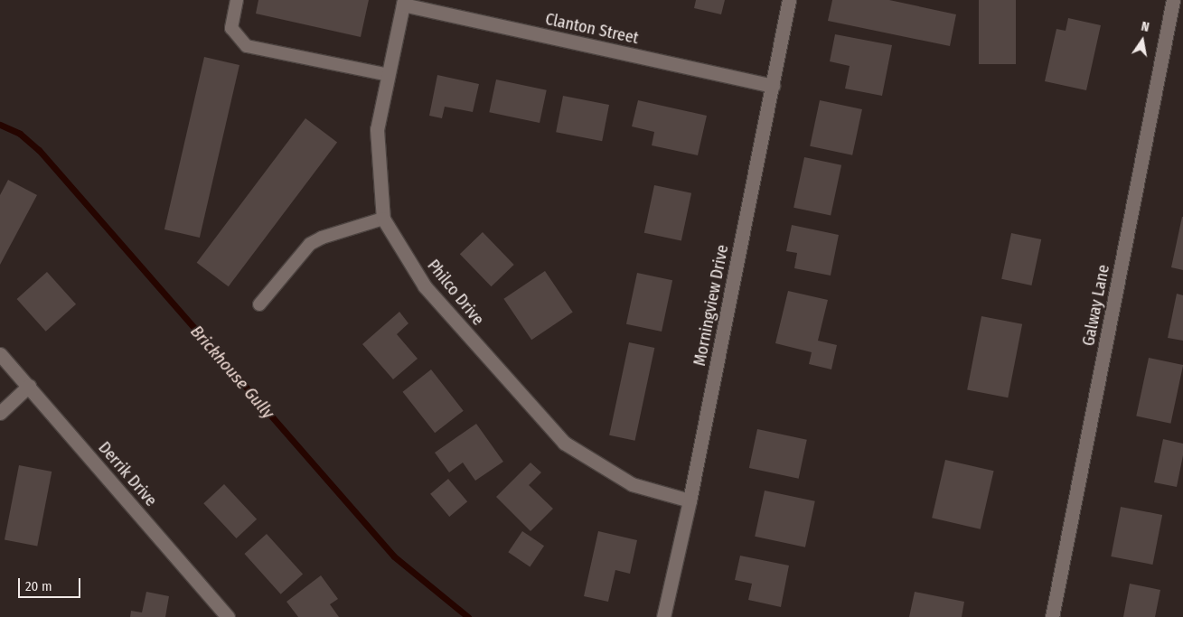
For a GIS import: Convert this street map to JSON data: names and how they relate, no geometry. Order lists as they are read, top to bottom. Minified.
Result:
{"streets":{"street":["Clanton Street","Philco Drive","Morningview Drive","Galway Lane","Derrik Drive"]},"crossings":[["Clanton Street","Philco Drive"],["Clanton Street","Morningview Drive"],["Philco Drive","Morningview Drive"]],"water":["Brickhouse Gully"],"scale_bar":"20 m","north":"top"}
